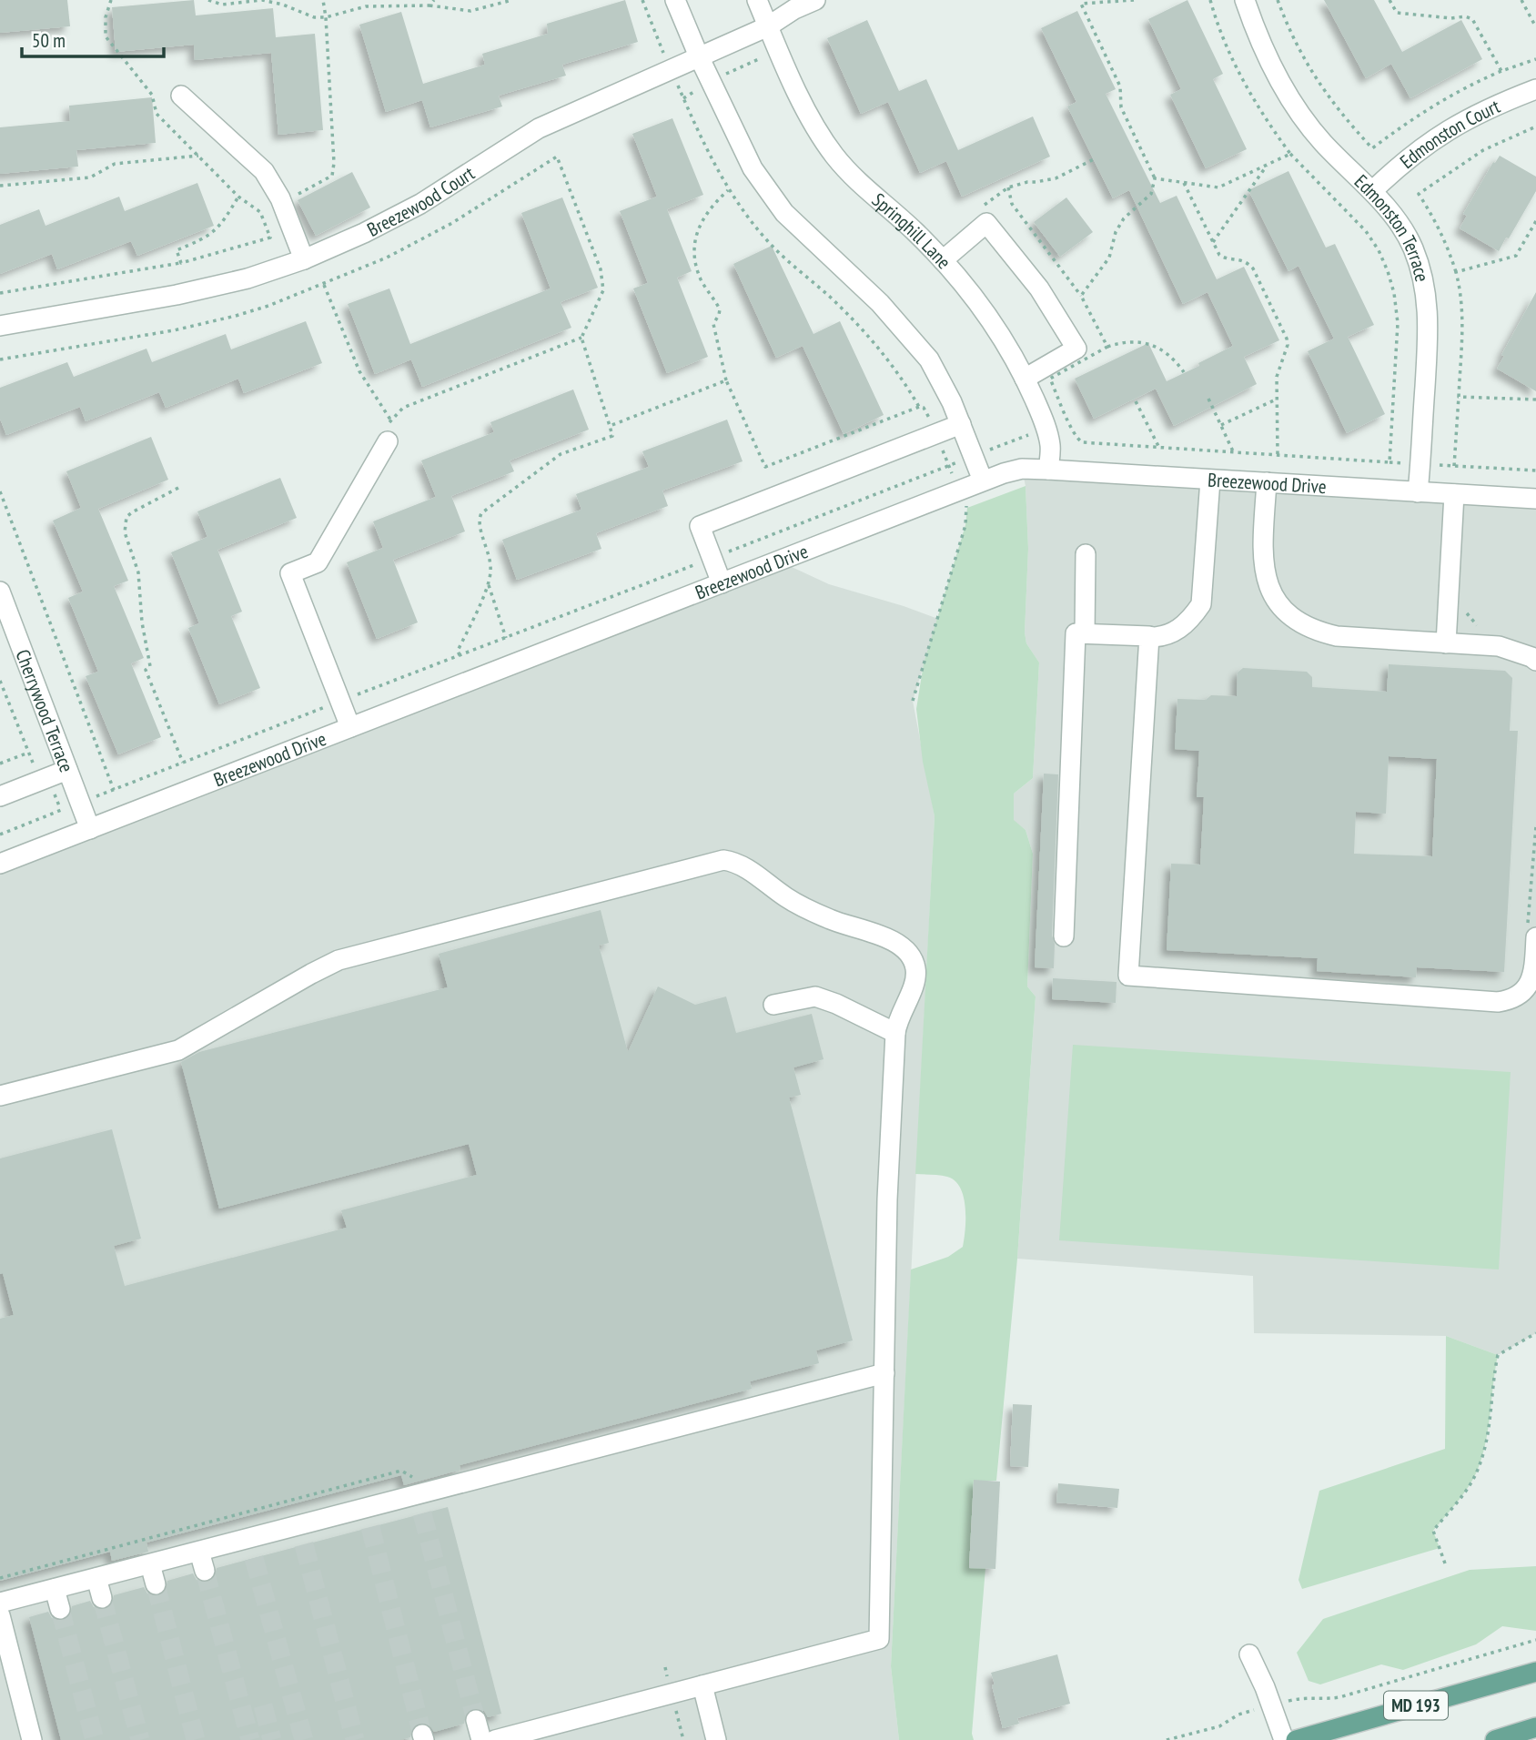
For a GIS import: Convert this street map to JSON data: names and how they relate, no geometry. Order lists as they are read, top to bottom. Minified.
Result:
{"streets":{"main road":["MD 193"],"street":["Edmonston Court","Breezewood Court","Edmonston Terrace","Springhill Lane","Breezewood Drive","Cherrywood Terrace"]},"crossings":[["Edmonston Court","Edmonston Terrace"],["Breezewood Court","Springhill Lane"],["Edmonston Terrace","Breezewood Drive"],["Springhill Lane","Breezewood Drive"],["Breezewood Drive","Cherrywood Terrace"]],"scale_bar":"50 m"}
